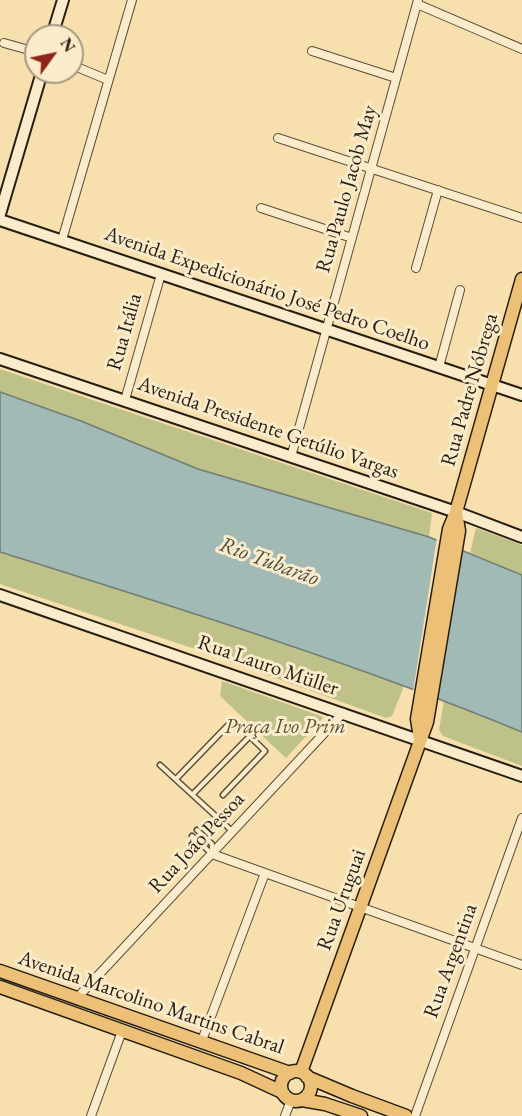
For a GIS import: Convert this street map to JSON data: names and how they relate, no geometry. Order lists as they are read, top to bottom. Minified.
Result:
{"streets":{"main road":["Avenida Expedicionário José Pedro Coelho","Rua Padre Nóbrega","Avenida Presidente Getúlio Vargas","Rua Lauro Müller","Rua Uruguai","Avenida Marcolino Martins Cabral"],"street":["Rua Paulo Jacob May","Rua Itália","Rua João Pessoa","Rua Argentina"]},"crossings":[["Rua Paulo Jacob May","Avenida Expedicionário José Pedro Coelho"],["Rua Paulo Jacob May","Avenida Presidente Getúlio Vargas"],["Avenida Expedicionário José Pedro Coelho","Rua Itália"],["Avenida Expedicionário José Pedro Coelho","Rua Padre Nóbrega"],["Rua Itália","Avenida Presidente Getúlio Vargas"],["Rua Padre Nóbrega","Avenida Presidente Getúlio Vargas"],["Rua Padre Nóbrega","Rua Uruguai"],["Rua Lauro Müller","Rua João Pessoa"],["Rua Lauro Müller","Rua Uruguai"],["Rua João Pessoa","Avenida Marcolino Martins Cabral"],["Rua Uruguai","Avenida Marcolino Martins Cabral"]],"water":["Rio Tubarão"],"parks":["Praça Ivo Prim"],"north":"top right"}
